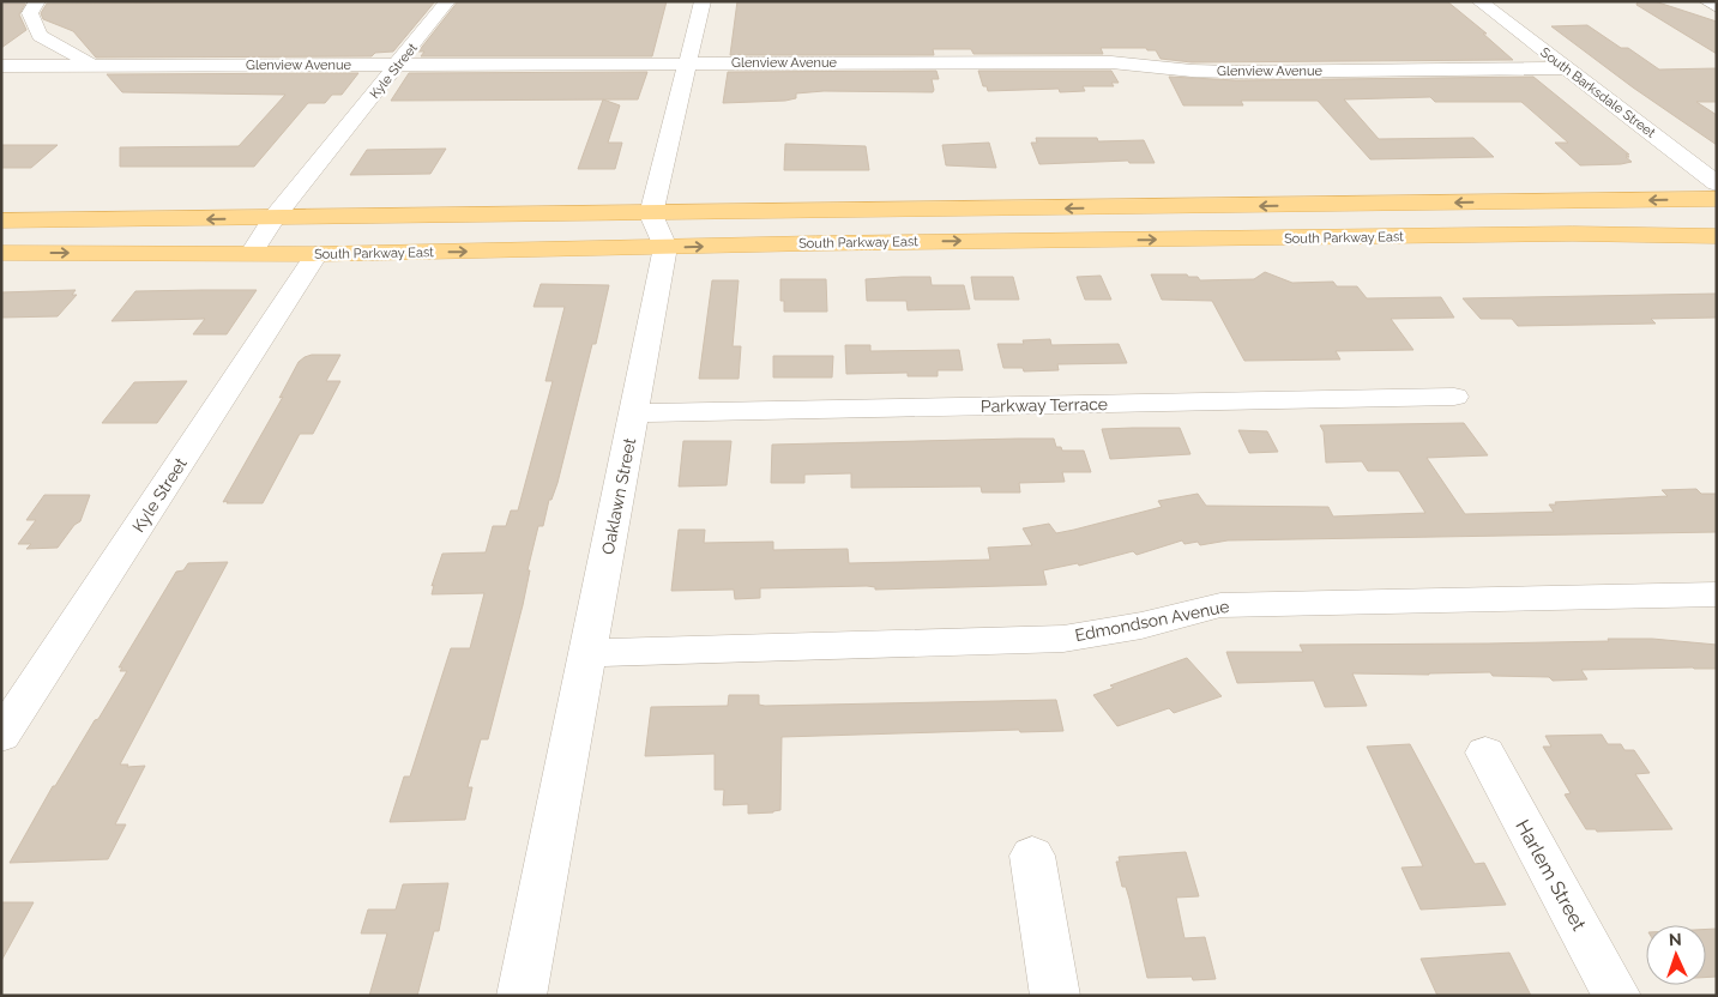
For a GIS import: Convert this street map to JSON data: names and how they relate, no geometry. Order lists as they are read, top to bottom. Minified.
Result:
{"streets":{"main road":["South Parkway East"],"street":["Glenview Avenue","Kyle Street","South Barksdale Street","Parkway Terrace","Oaklawn Street","Edmondson Avenue","Harlem Street"]},"crossings":[["Glenview Avenue","Kyle Street"],["Glenview Avenue","South Barksdale Street"],["Kyle Street","South Parkway East"],["South Parkway East","Oaklawn Street"],["Parkway Terrace","Oaklawn Street"],["Oaklawn Street","Edmondson Avenue"]],"north":"top"}
